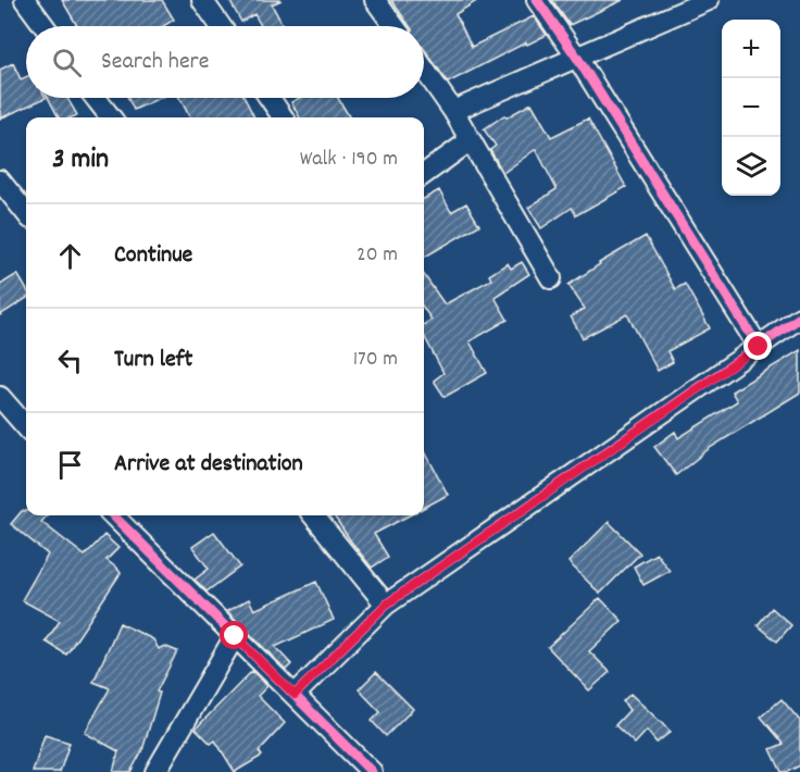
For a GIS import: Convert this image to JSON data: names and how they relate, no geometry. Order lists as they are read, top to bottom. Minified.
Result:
{"page":{"map_buttons":["+","−"],"search":"Search here","heading":["3 min","Walk · 190 m"],"list":[["Continue","20 m"],["Turn left","170 m"],"Arrive at destination"]}}
